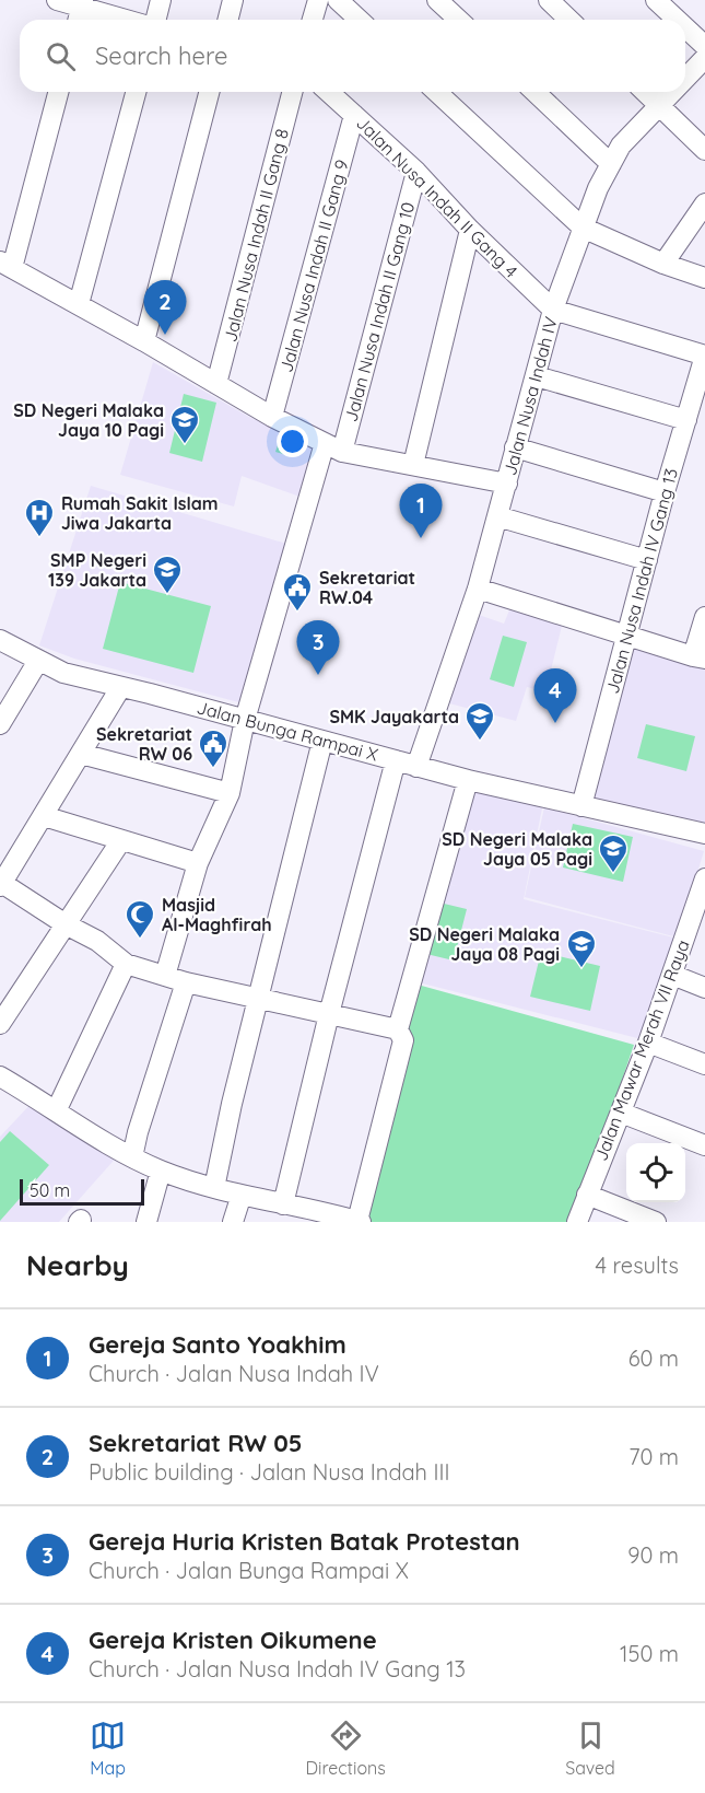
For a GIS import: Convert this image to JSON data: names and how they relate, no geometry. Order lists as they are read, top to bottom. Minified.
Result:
{"streets":{"street":["Jalan Nusa Indah II Gang 4","Jalan Nusa Indah II Gang 8","Jalan Nusa Indah II Gang 9","Jalan Nusa Indah II Gang 10","Jalan Nusa Indah IV","Jalan Nusa Indah IV Gang 13","Jalan Bunga Rampai X","Jalan Mawar Merah VII Raya"]},"crossings":[["Jalan Nusa Indah II Gang 4","Jalan Nusa Indah II Gang 9"],["Jalan Nusa Indah II Gang 4","Jalan Nusa Indah II Gang 10"],["Jalan Nusa Indah II Gang 4","Jalan Nusa Indah IV"],["Jalan Nusa Indah II Gang 10","Jalan Bunga Rampai X"],["Jalan Nusa Indah IV","Jalan Bunga Rampai X"],["Jalan Nusa Indah IV Gang 13","Jalan Bunga Rampai X"]],"places":{"school or university":["SD Negeri Malaka Jaya 10 Pagi","SMP Negeri 139 Jakarta","SMK Jayakarta","SD Negeri Malaka Jaya 05 Pagi","SD Negeri Malaka Jaya 08 Pagi"],"hospital":["Rumah Sakit Islam Jiwa Jakarta"],"public building":["Sekretariat RW.04","Sekretariat RW 06"],"mosque":["Masjid Al-Maghfirah"]},"scale_bar":"50 m","page":{"search":"Search here","pins":["2","1","3","4"],"scale":"50 m","heading":["Nearby","4 results"],"list":[{"mark":"1","name":"Gereja Santo Yoakhim","note":"Church · Jalan Nusa Indah IV","value":"60 m"},{"mark":"2","name":"Sekretariat RW 05","note":"Public building · Jalan Nusa Indah III","value":"70 m"},{"mark":"3","name":"Gereja Huria Kristen Batak Protestan","note":"Church · Jalan Bunga Rampai X","value":"90 m"},{"mark":"4","name":"Gereja Kristen Oikumene","note":"Church · Jalan Nusa Indah IV Gang 13","value":"150 m"}],"nav":["Map","Directions","Saved"]}}
